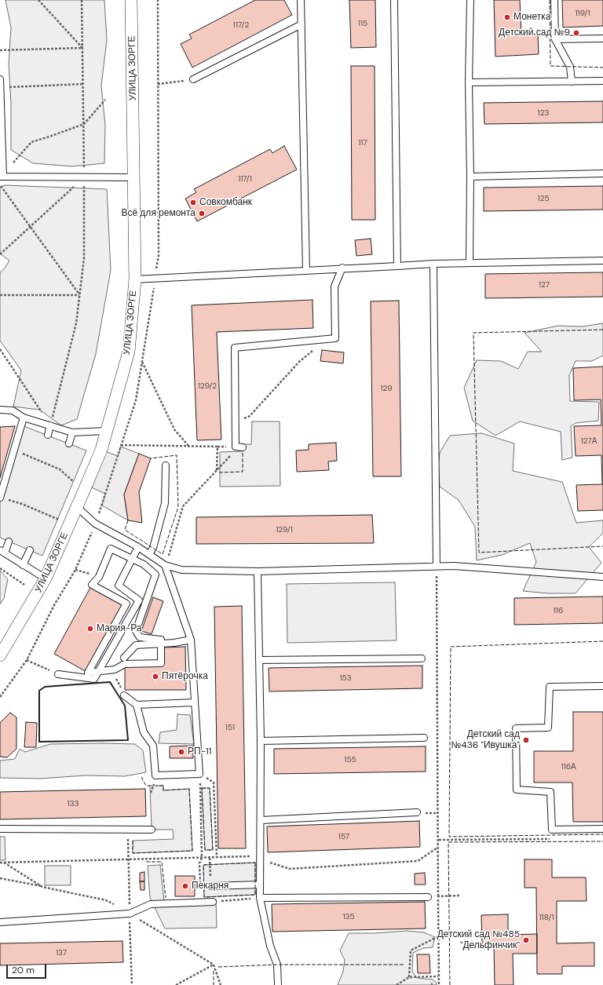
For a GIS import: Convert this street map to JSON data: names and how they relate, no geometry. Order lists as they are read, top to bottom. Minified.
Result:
{"streets":{"street":["УЛИЦА ЗОРГЕ"]},"places":["Монетка","Детский сад №9","Совкомбанк","Всё для ремонта","Мария-Ра","Пятёрочка","Детский сад №436 \"Ивушка\"","РП-11","Пекарня","Детский сад №485 \"Дельфинчик\""],"house_numbers":["119/1","115","117/2","123","117","117/1","125","127","129/2","129","127А","129/1","116","153","151","155","116А","133","157","135","118/1","137"],"scale_bar":"20 m"}
